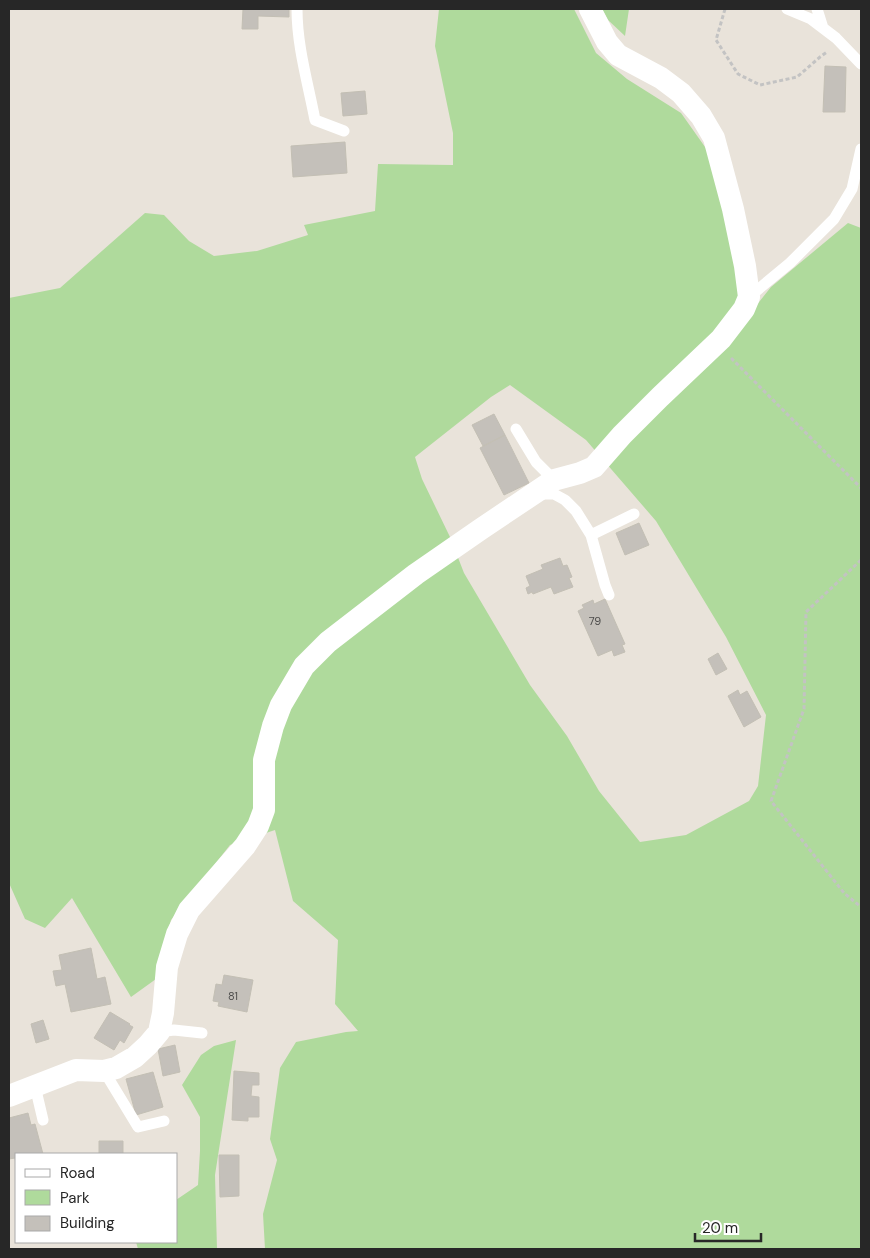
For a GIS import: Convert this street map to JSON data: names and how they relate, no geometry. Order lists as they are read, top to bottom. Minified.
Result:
{"house_numbers":["79","81"],"legend":["Road","Park","Building"],"scale_bar":"20 m"}
